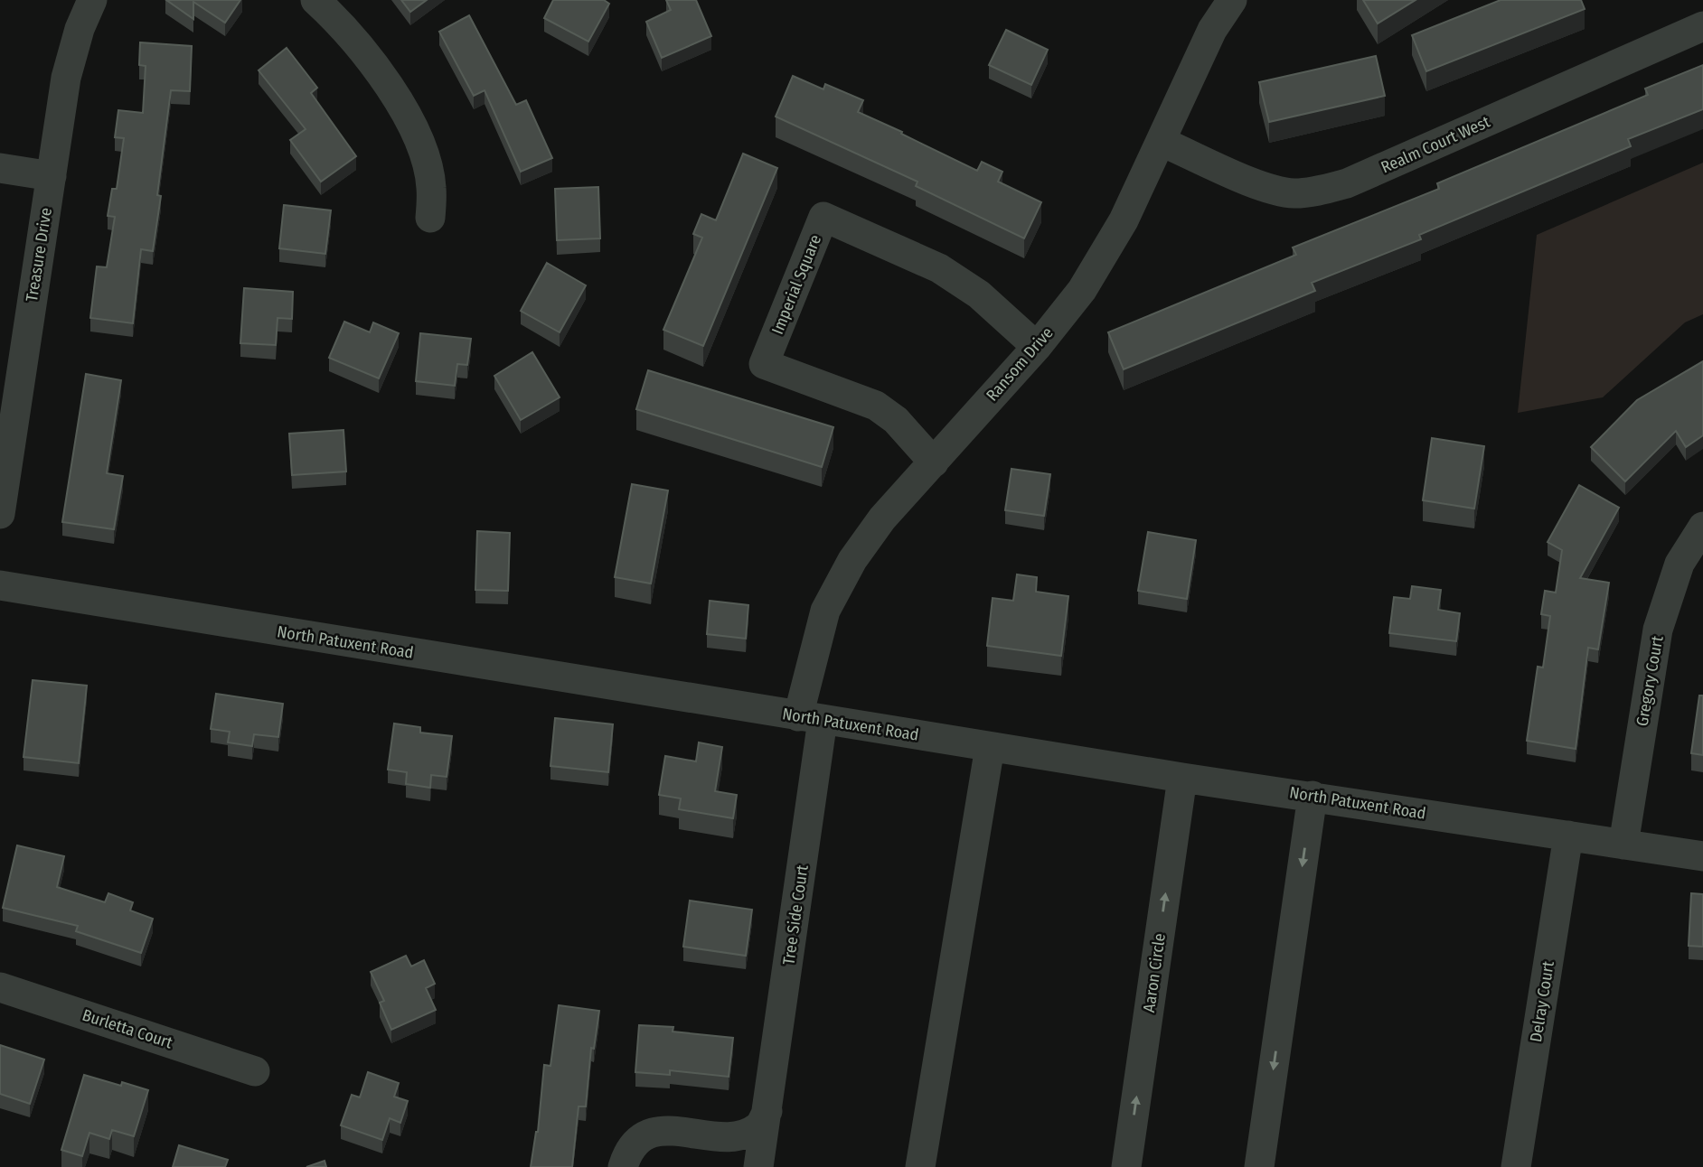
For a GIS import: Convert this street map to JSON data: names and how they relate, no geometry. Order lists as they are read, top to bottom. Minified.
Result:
{"streets":{"street":["Realm Court West","Treasure Drive","Imperial Square","Ransom Drive","North Patuxent Road","Gregory Court","Tree Side Court","Aaron Circle","Delray Court","Burletta Court"]},"crossings":[["Realm Court West","Ransom Drive"],["Imperial Square","Ransom Drive"],["Ransom Drive","North Patuxent Road"],["Ransom Drive","Tree Side Court"],["North Patuxent Road","Gregory Court"],["North Patuxent Road","Tree Side Court"],["North Patuxent Road","Aaron Circle"],["North Patuxent Road","Delray Court"]]}
